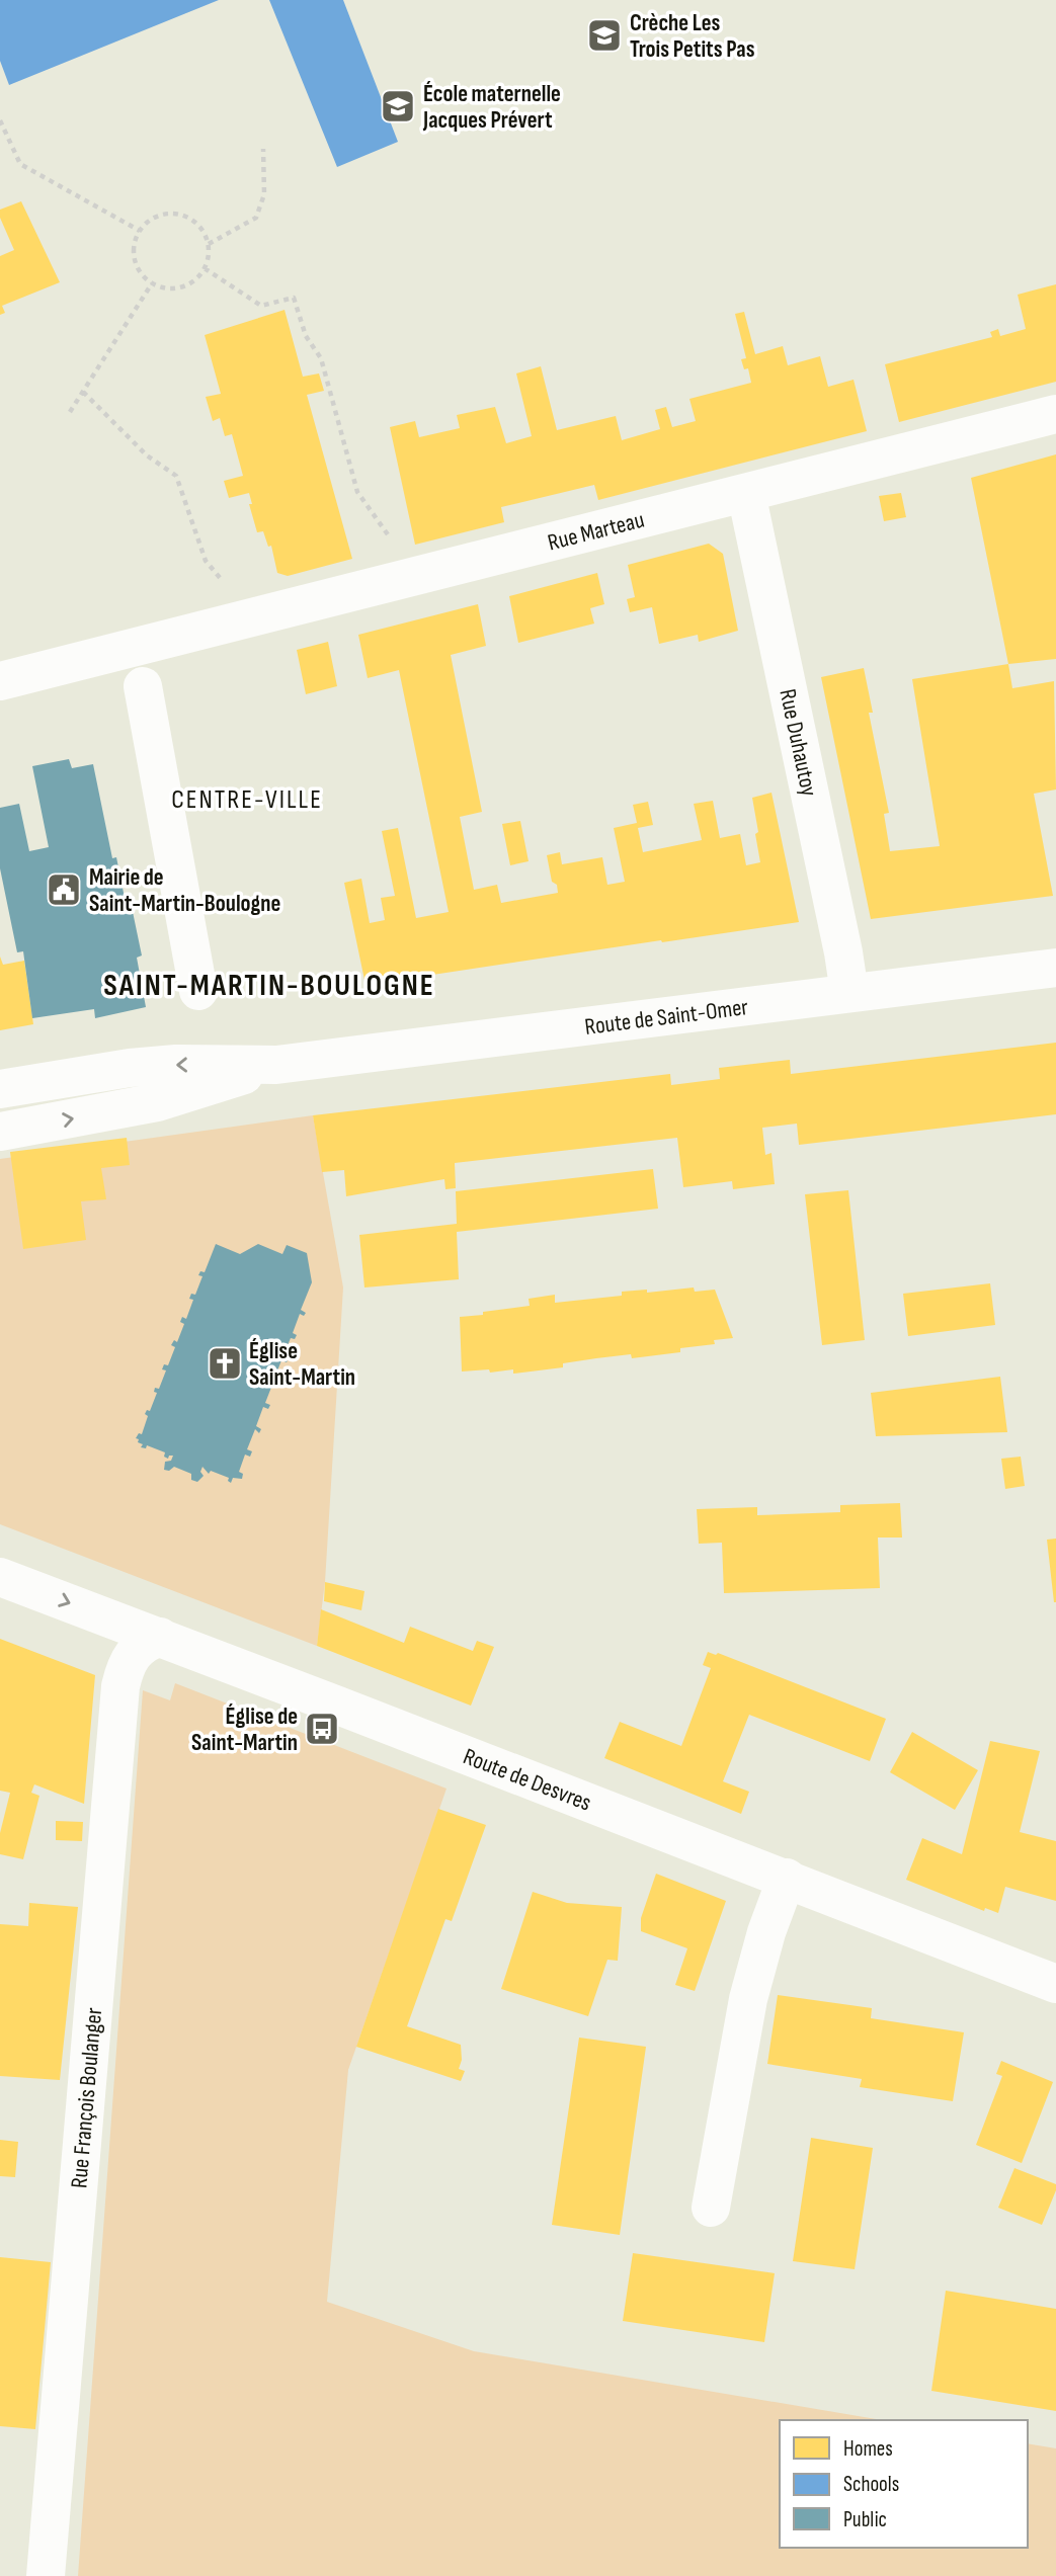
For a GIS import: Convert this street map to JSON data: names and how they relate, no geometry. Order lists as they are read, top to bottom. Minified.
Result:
{"streets":{"street":["Rue Marteau","Rue Duhautoy","Route de Saint-Omer","Route de Desvres","Rue François Boulanger"]},"crossings":[["Rue Marteau","Rue Duhautoy"],["Rue Duhautoy","Route de Saint-Omer"],["Route de Desvres","Rue François Boulanger"]],"districts":["CENTRE-VILLE","SAINT-MARTIN-BOULOGNE"],"places":{"school or university":["Crèche Les Trois Petits Pas","École maternelle Jacques Prévert"],"public building":["Mairie de Saint-Martin-Boulogne"],"church":["Église Saint-Martin"],"bus stop":["Église de Saint-Martin"]},"legend":["Homes","Schools","Public"]}
